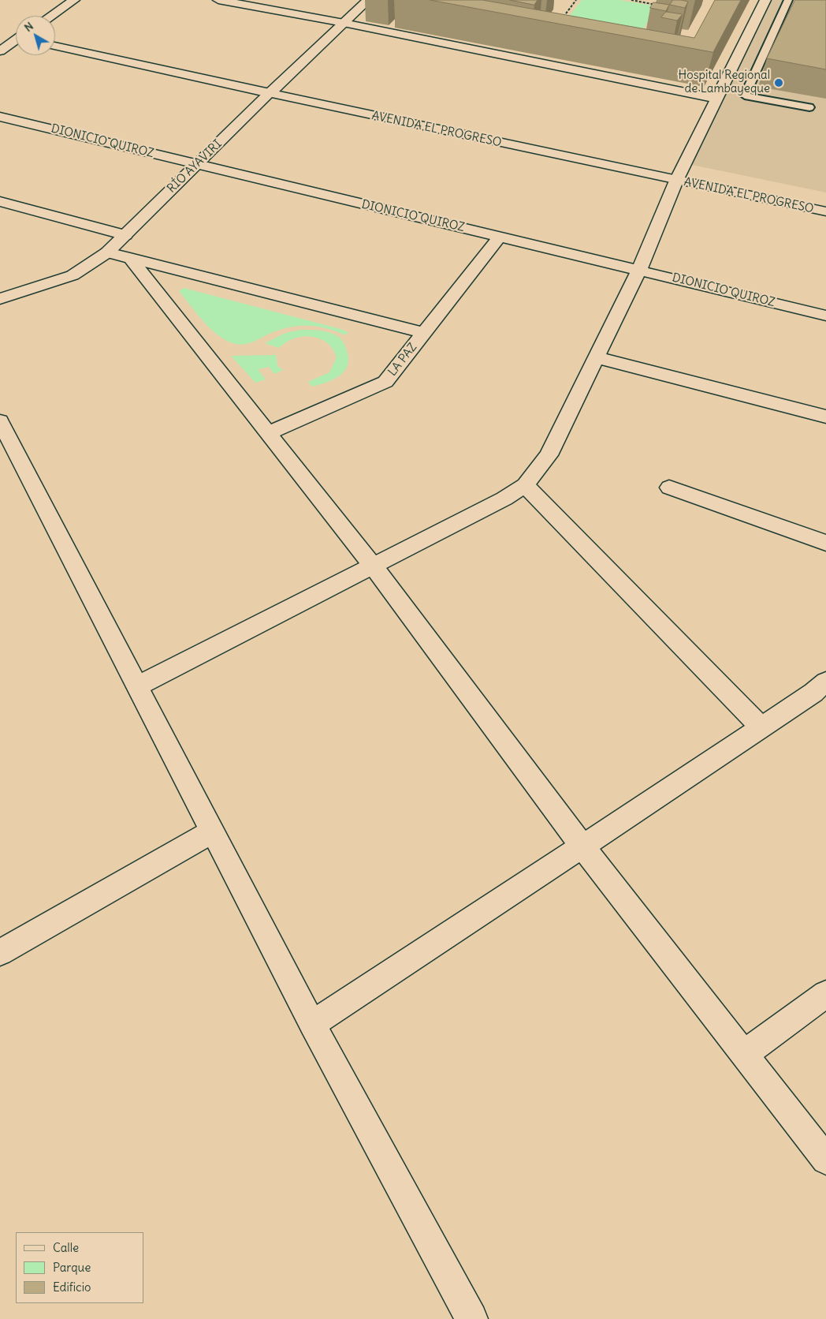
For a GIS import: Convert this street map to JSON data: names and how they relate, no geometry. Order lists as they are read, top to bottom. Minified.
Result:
{"streets":{"street":["AVENIDA EL PROGRESO","DIONICIO QUIROZ","RÍO AYAVIRI","LA PAZ"]},"crossings":[["AVENIDA EL PROGRESO","RÍO AYAVIRI"],["DIONICIO QUIROZ","RÍO AYAVIRI"],["DIONICIO QUIROZ","LA PAZ"]],"places":["Hospital Regional de Lambayeque"],"legend":["Calle","Parque","Edificio"],"north":"top left"}
